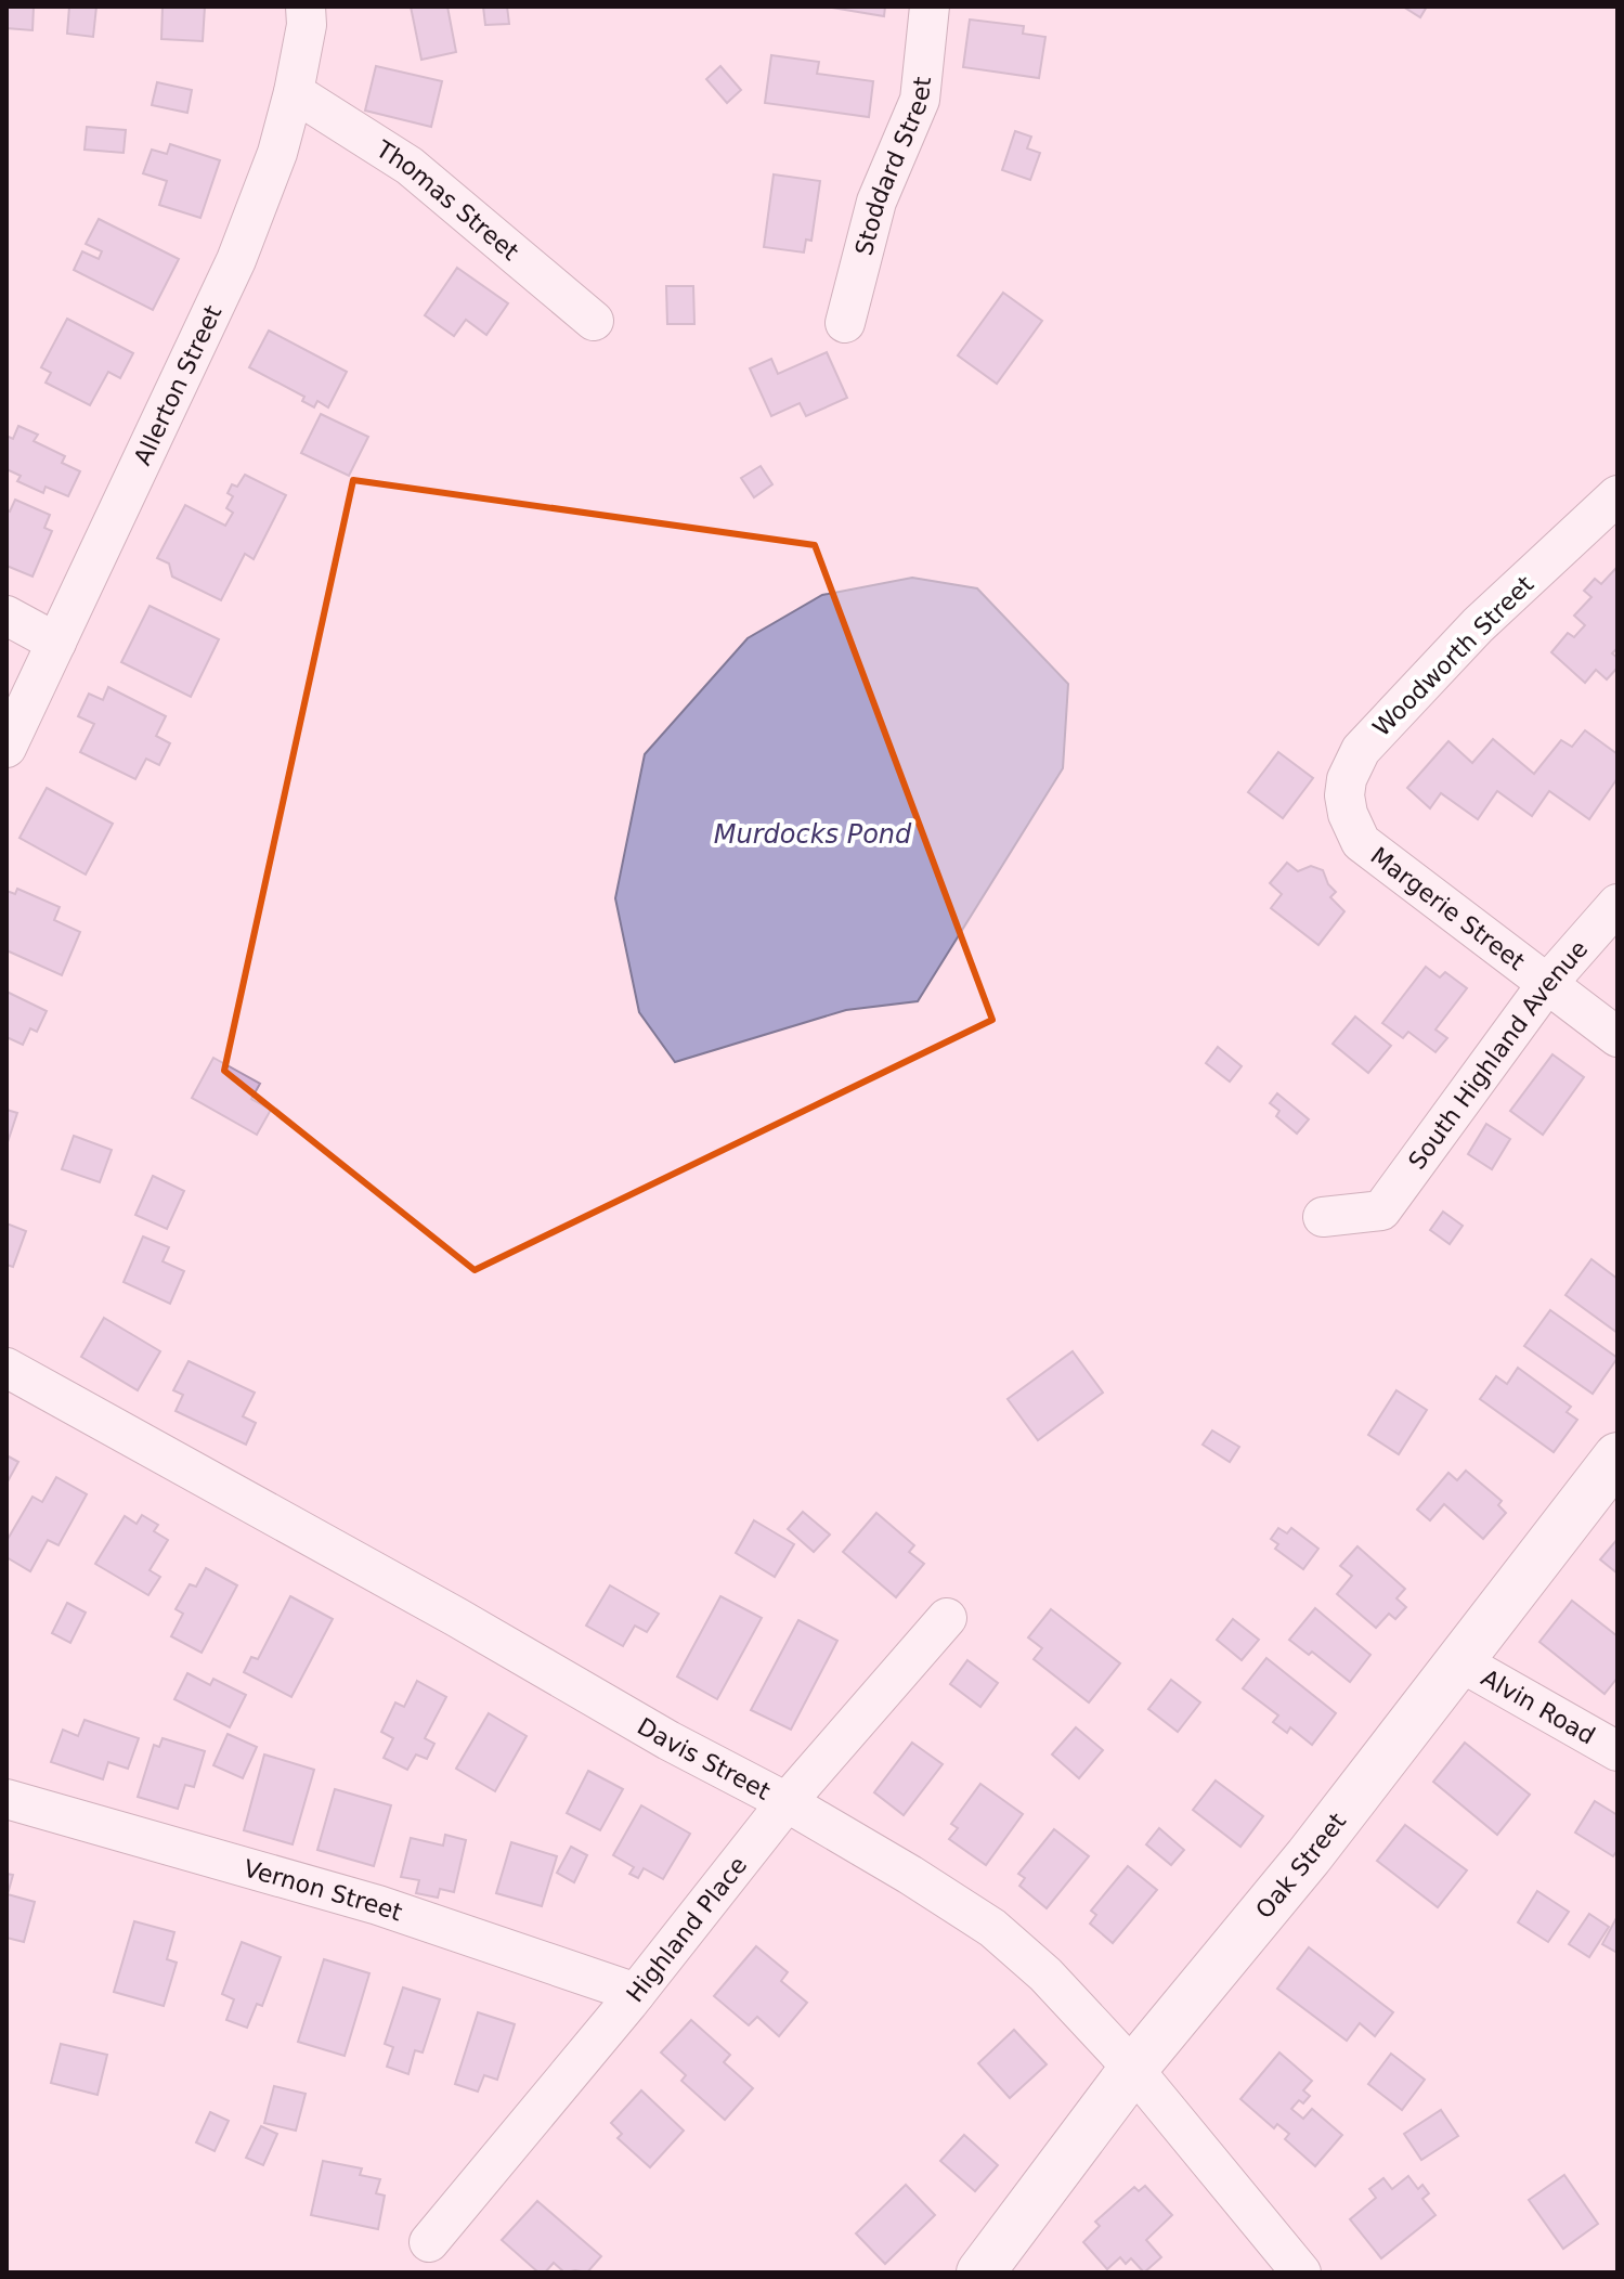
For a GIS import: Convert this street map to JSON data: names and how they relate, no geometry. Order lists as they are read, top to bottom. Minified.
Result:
{"streets":{"main road":["Oak Street"],"street":["Stoddard Street","Thomas Street","Allerton Street","Woodworth Street","Margerie Street","South Highland Avenue","Alvin Road","Davis Street","Vernon Street","Highland Place"]},"crossings":[["Thomas Street","Allerton Street"],["Woodworth Street","Margerie Street"],["Margerie Street","South Highland Avenue"],["Alvin Road","Oak Street"],["Davis Street","Oak Street"],["Davis Street","Highland Place"],["Vernon Street","Highland Place"]],"water":["Murdocks Pond"]}
